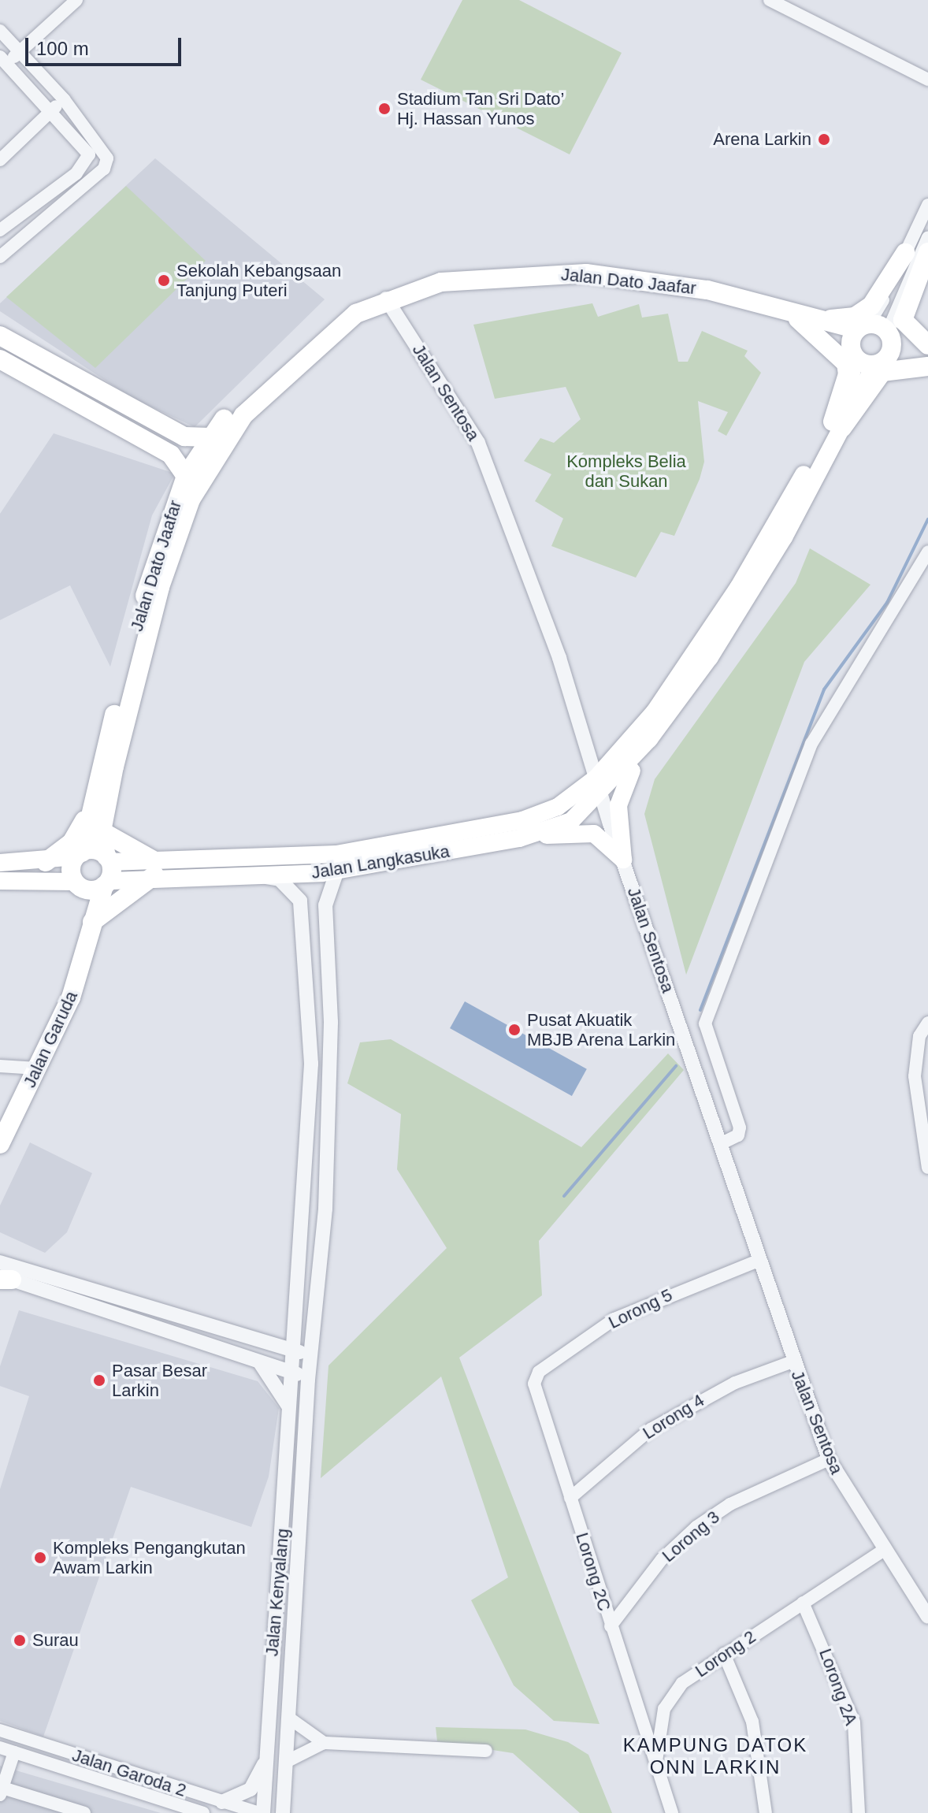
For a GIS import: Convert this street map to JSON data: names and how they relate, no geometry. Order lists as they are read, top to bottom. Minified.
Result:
{"streets":{"main road":["Jalan Dato Jaafar","Jalan Langkasuka","Jalan Garuda"],"street":["Jalan Sentosa","Lorong 5","Lorong 4","Lorong 3","Lorong 2C","Jalan Kenyalang","Lorong 2","Lorong 2A","Jalan Garoda 2"]},"crossings":[["Jalan Dato Jaafar","Jalan Sentosa"],["Jalan Dato Jaafar","Jalan Garuda"],["Jalan Sentosa","Jalan Langkasuka"],["Jalan Sentosa","Lorong 5"],["Jalan Sentosa","Lorong 4"],["Jalan Sentosa","Lorong 3"],["Jalan Sentosa","Lorong 2"],["Jalan Langkasuka","Jalan Kenyalang"],["Lorong 5","Lorong 2C"],["Lorong 4","Lorong 2C"],["Lorong 3","Lorong 2C"],["Lorong 2C","Lorong 2"],["Jalan Kenyalang","Jalan Garoda 2"],["Lorong 2","Lorong 2A"]],"districts":["KAMPUNG DATOK ONN LARKIN"],"parks":["Kompleks Belia dan Sukan"],"places":["Stadium Tan Sri Dato’ Hj. Hassan Yunos","Arena Larkin","Sekolah Kebangsaan Tanjung Puteri","Pusat Akuatik MBJB Arena Larkin","Pasar Besar Larkin","Kompleks Pengangkutan Awam Larkin","Surau"],"scale_bar":"100 m"}
